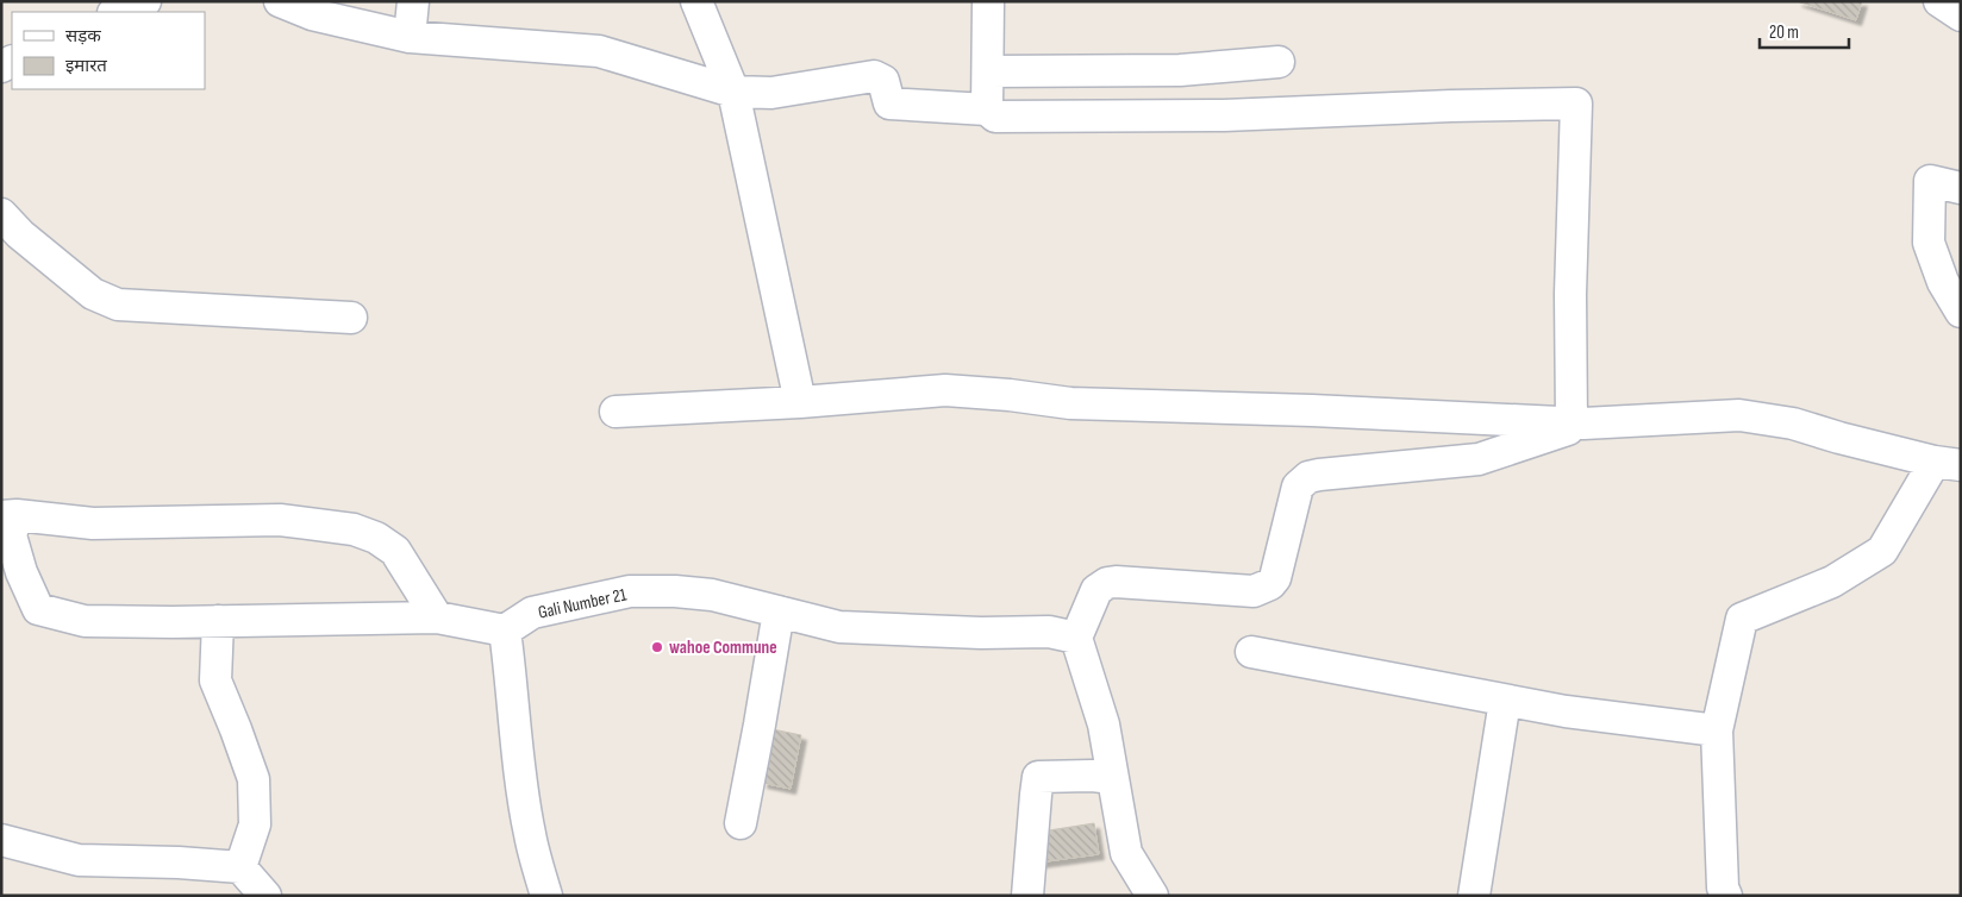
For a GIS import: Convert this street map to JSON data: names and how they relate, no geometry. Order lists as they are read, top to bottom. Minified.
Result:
{"streets":{"street":["Gali Number 21"]},"places":["wahoe Commune"],"legend":["सड़क","इमारत"],"scale_bar":"20 m"}
